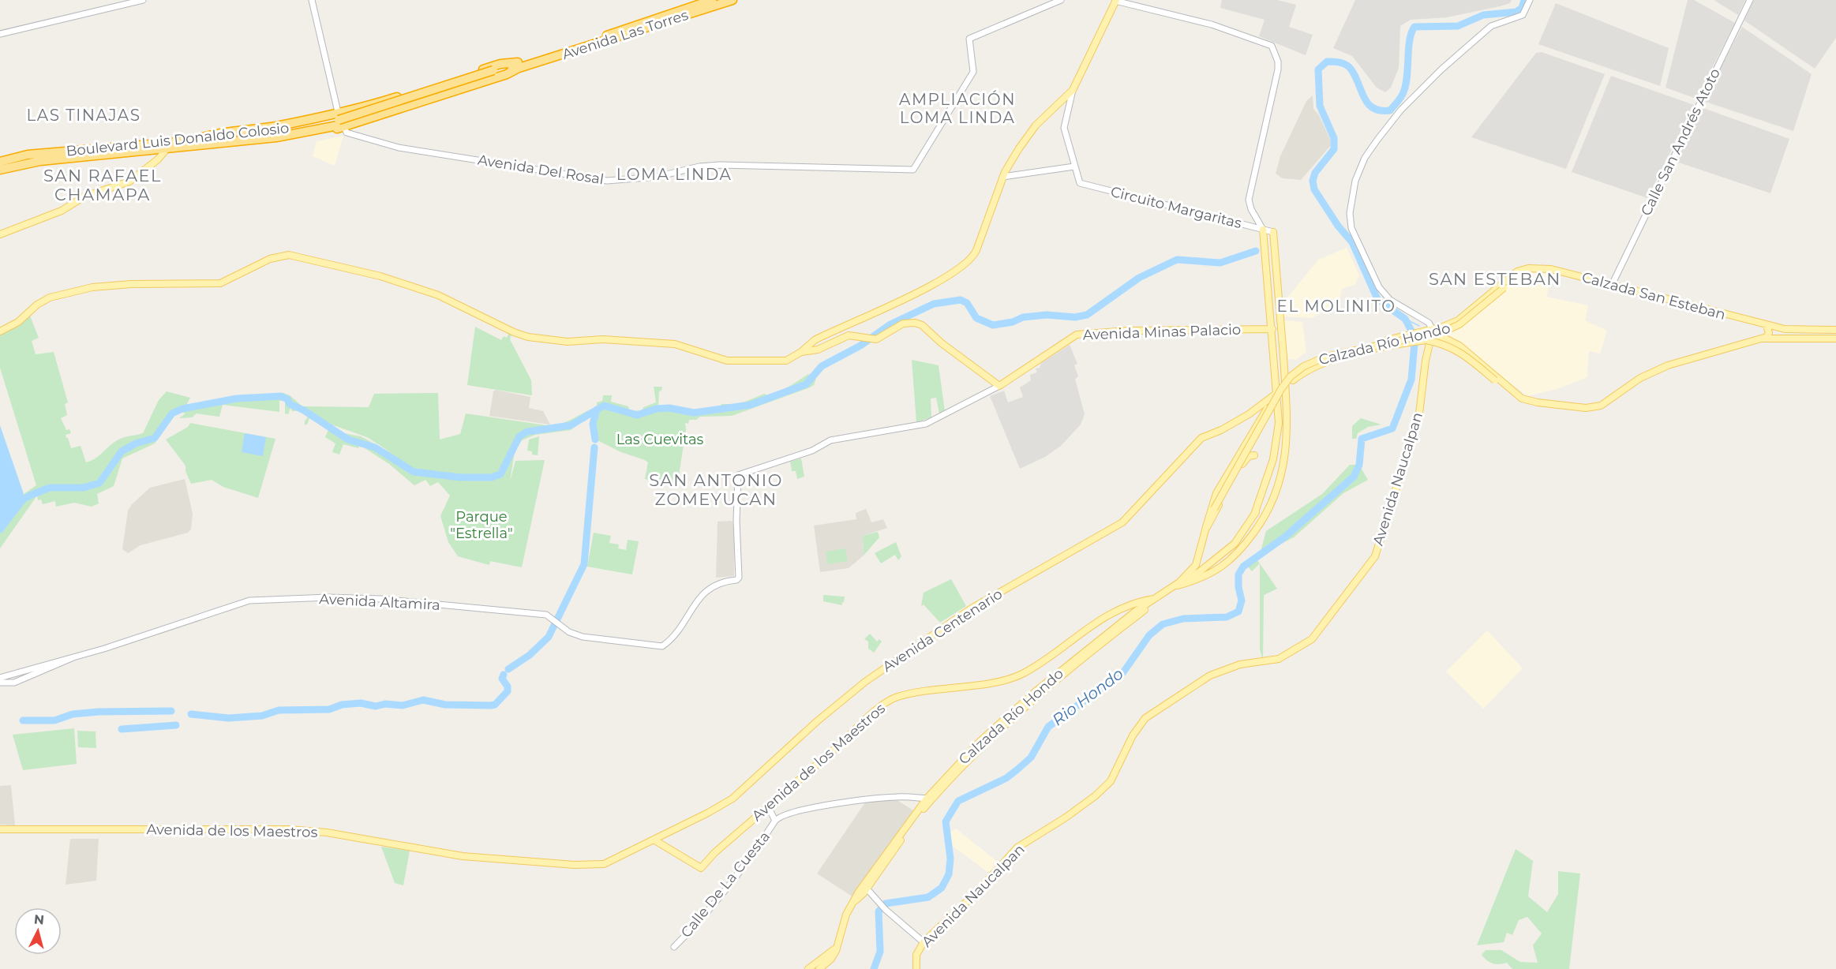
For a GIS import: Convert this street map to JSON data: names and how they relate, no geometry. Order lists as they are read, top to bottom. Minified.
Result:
{"streets":{"highway":["Avenida Las Torres","Boulevard Luis Donaldo Colosio"],"main road":["Calzada San Esteban","Avenida Minas Palacio","Calzada Río Hondo","Avenida Naucalpan","Avenida Centenario","Avenida de los Maestros"],"street":["Calle San Andrés Atoto","Avenida Del Rosal","Circuito Margaritas","Avenida Altamira","Calle De La Cuesta"]},"crossings":[["Avenida Las Torres","Boulevard Luis Donaldo Colosio"],["Calle San Andrés Atoto","Calzada San Esteban"],["Calzada San Esteban","Calzada Río Hondo"],["Calzada San Esteban","Avenida Naucalpan"],["Avenida Minas Palacio","Avenida Altamira"],["Calzada Río Hondo","Avenida Naucalpan"],["Calzada Río Hondo","Avenida Centenario"],["Calzada Río Hondo","Avenida de los Maestros"],["Calzada Río Hondo","Calle De La Cuesta"],["Avenida Centenario","Avenida de los Maestros"],["Avenida de los Maestros","Calle De La Cuesta"]],"districts":["AMPLIACIÓN LOMA LINDA","LAS TINAJAS","LOMA LINDA","SAN RAFAEL CHAMAPA","SAN ESTEBAN","EL MOLINITO","SAN ANTONIO ZOMEYUCAN"],"water":["Rio Hondo"],"parks":["Las Cuevitas","Parque \"Estrella\""],"north":"top"}
